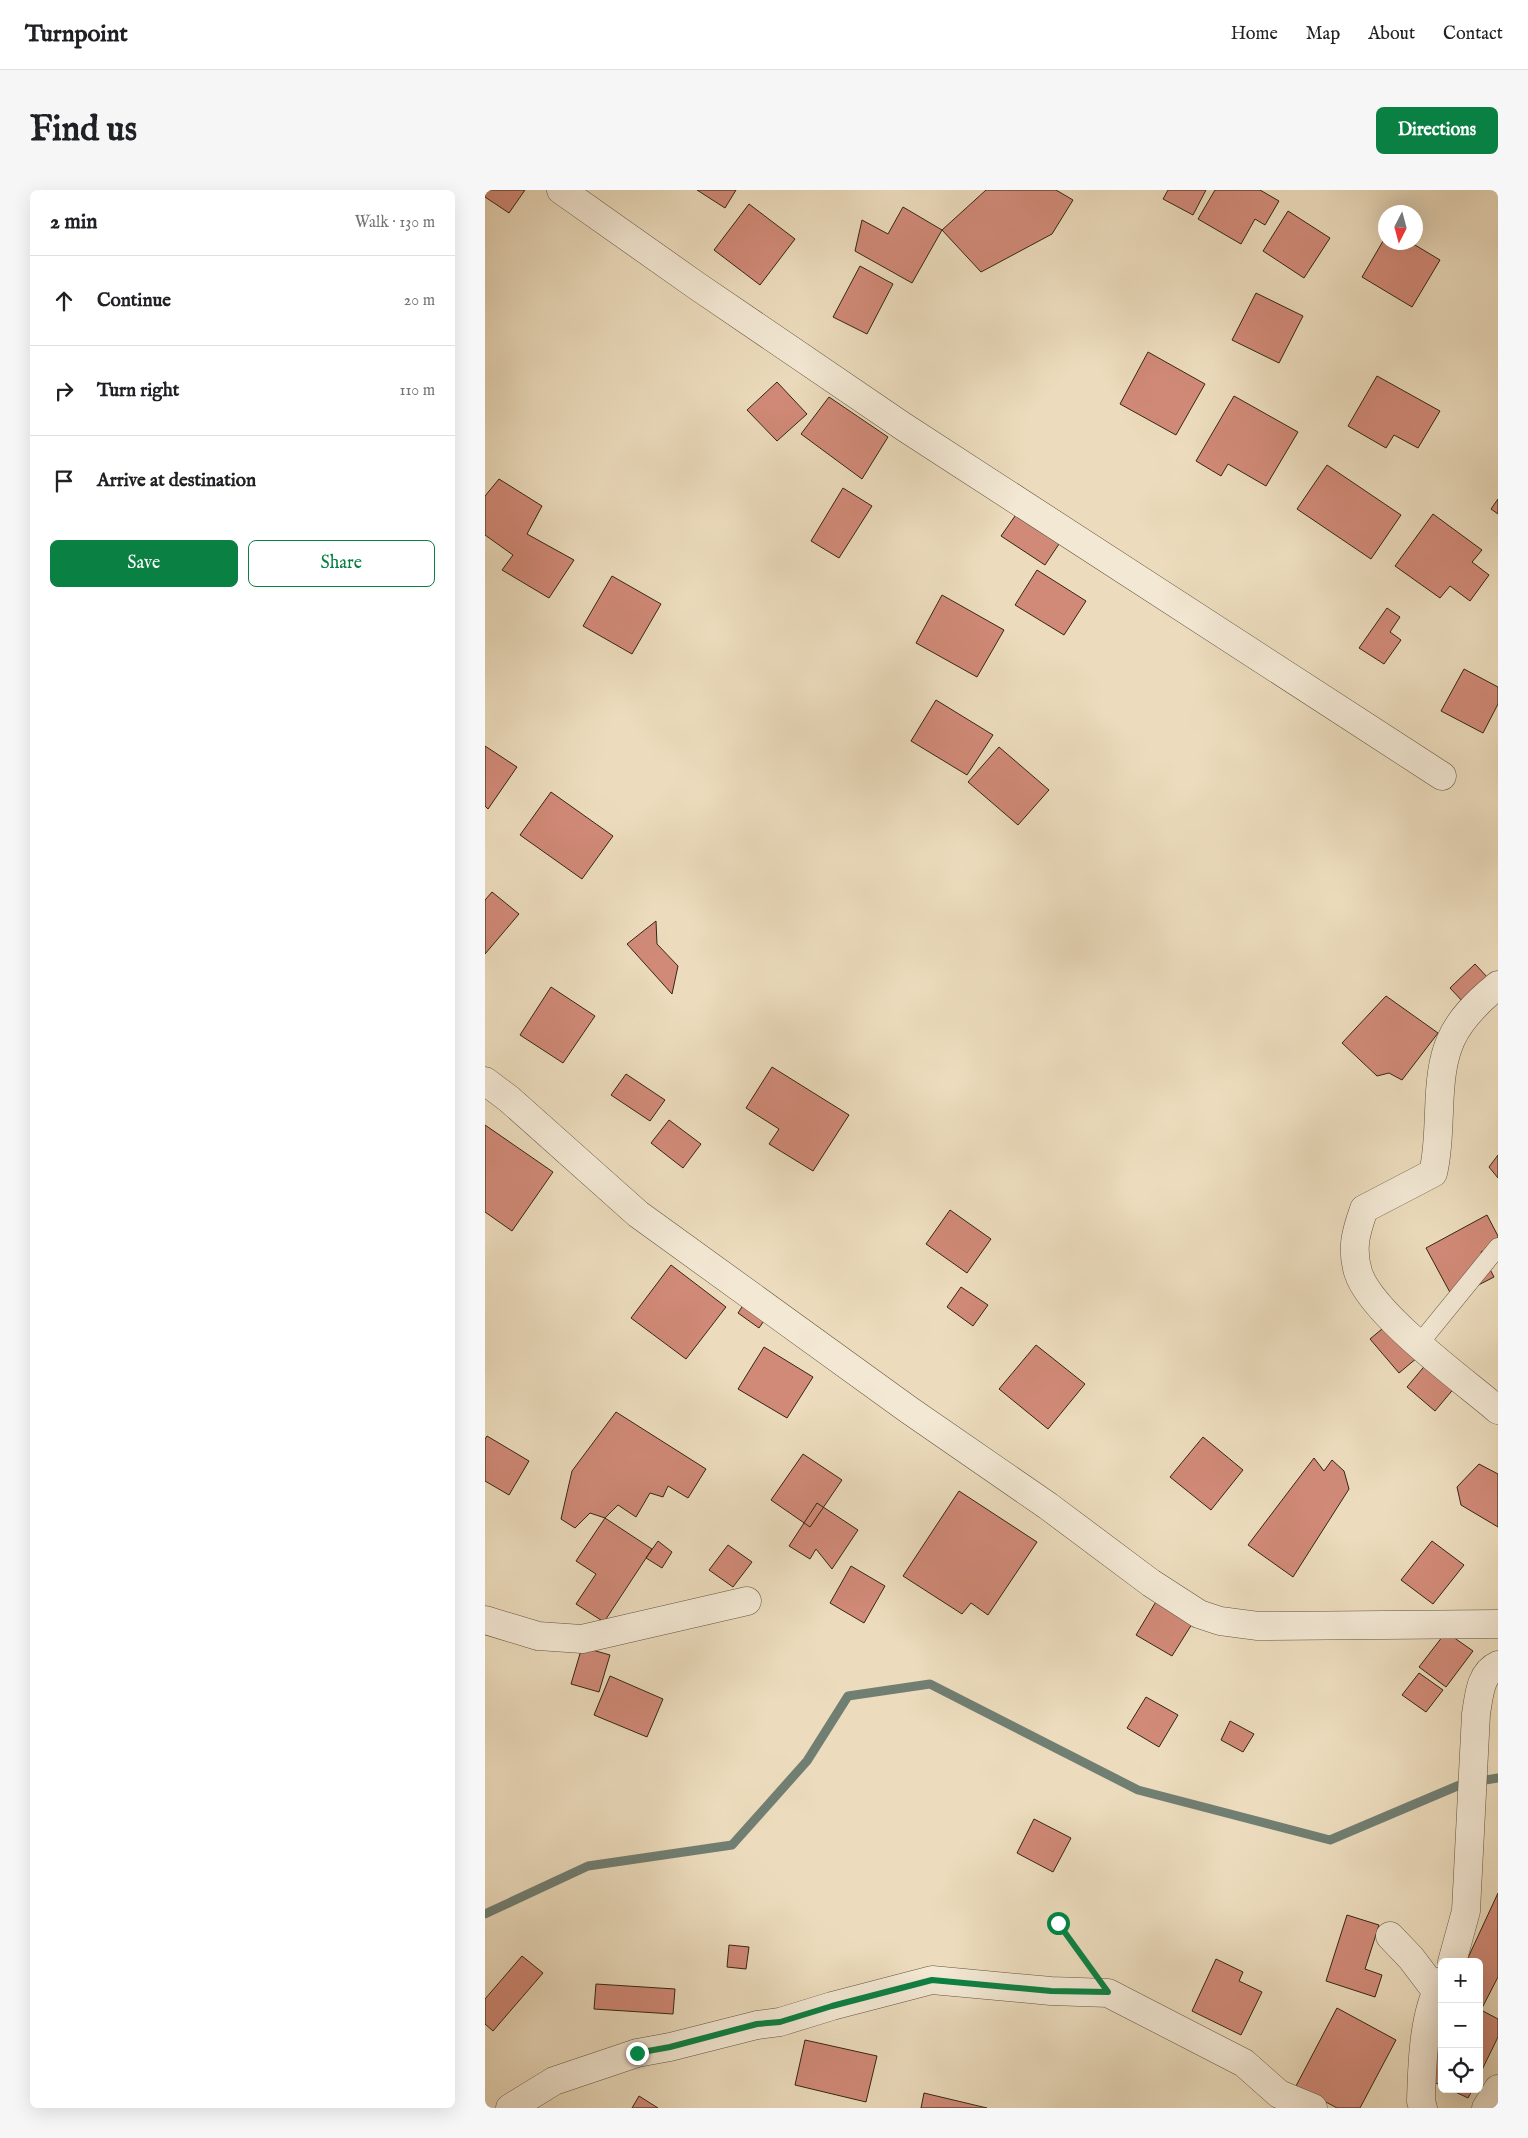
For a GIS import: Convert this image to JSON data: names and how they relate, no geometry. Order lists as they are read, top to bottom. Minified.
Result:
{"north":"bottom","page":{"header":"Turnpoint","nav":["Home","Map","About","Contact"],"buttons":["Directions",["Save","Share"]],"title":"Find us","heading":["2 min","Walk · 130 m"],"list":[["Continue","20 m"],["Turn right","110 m"],"Arrive at destination"],"map_buttons":["+","−"]}}
